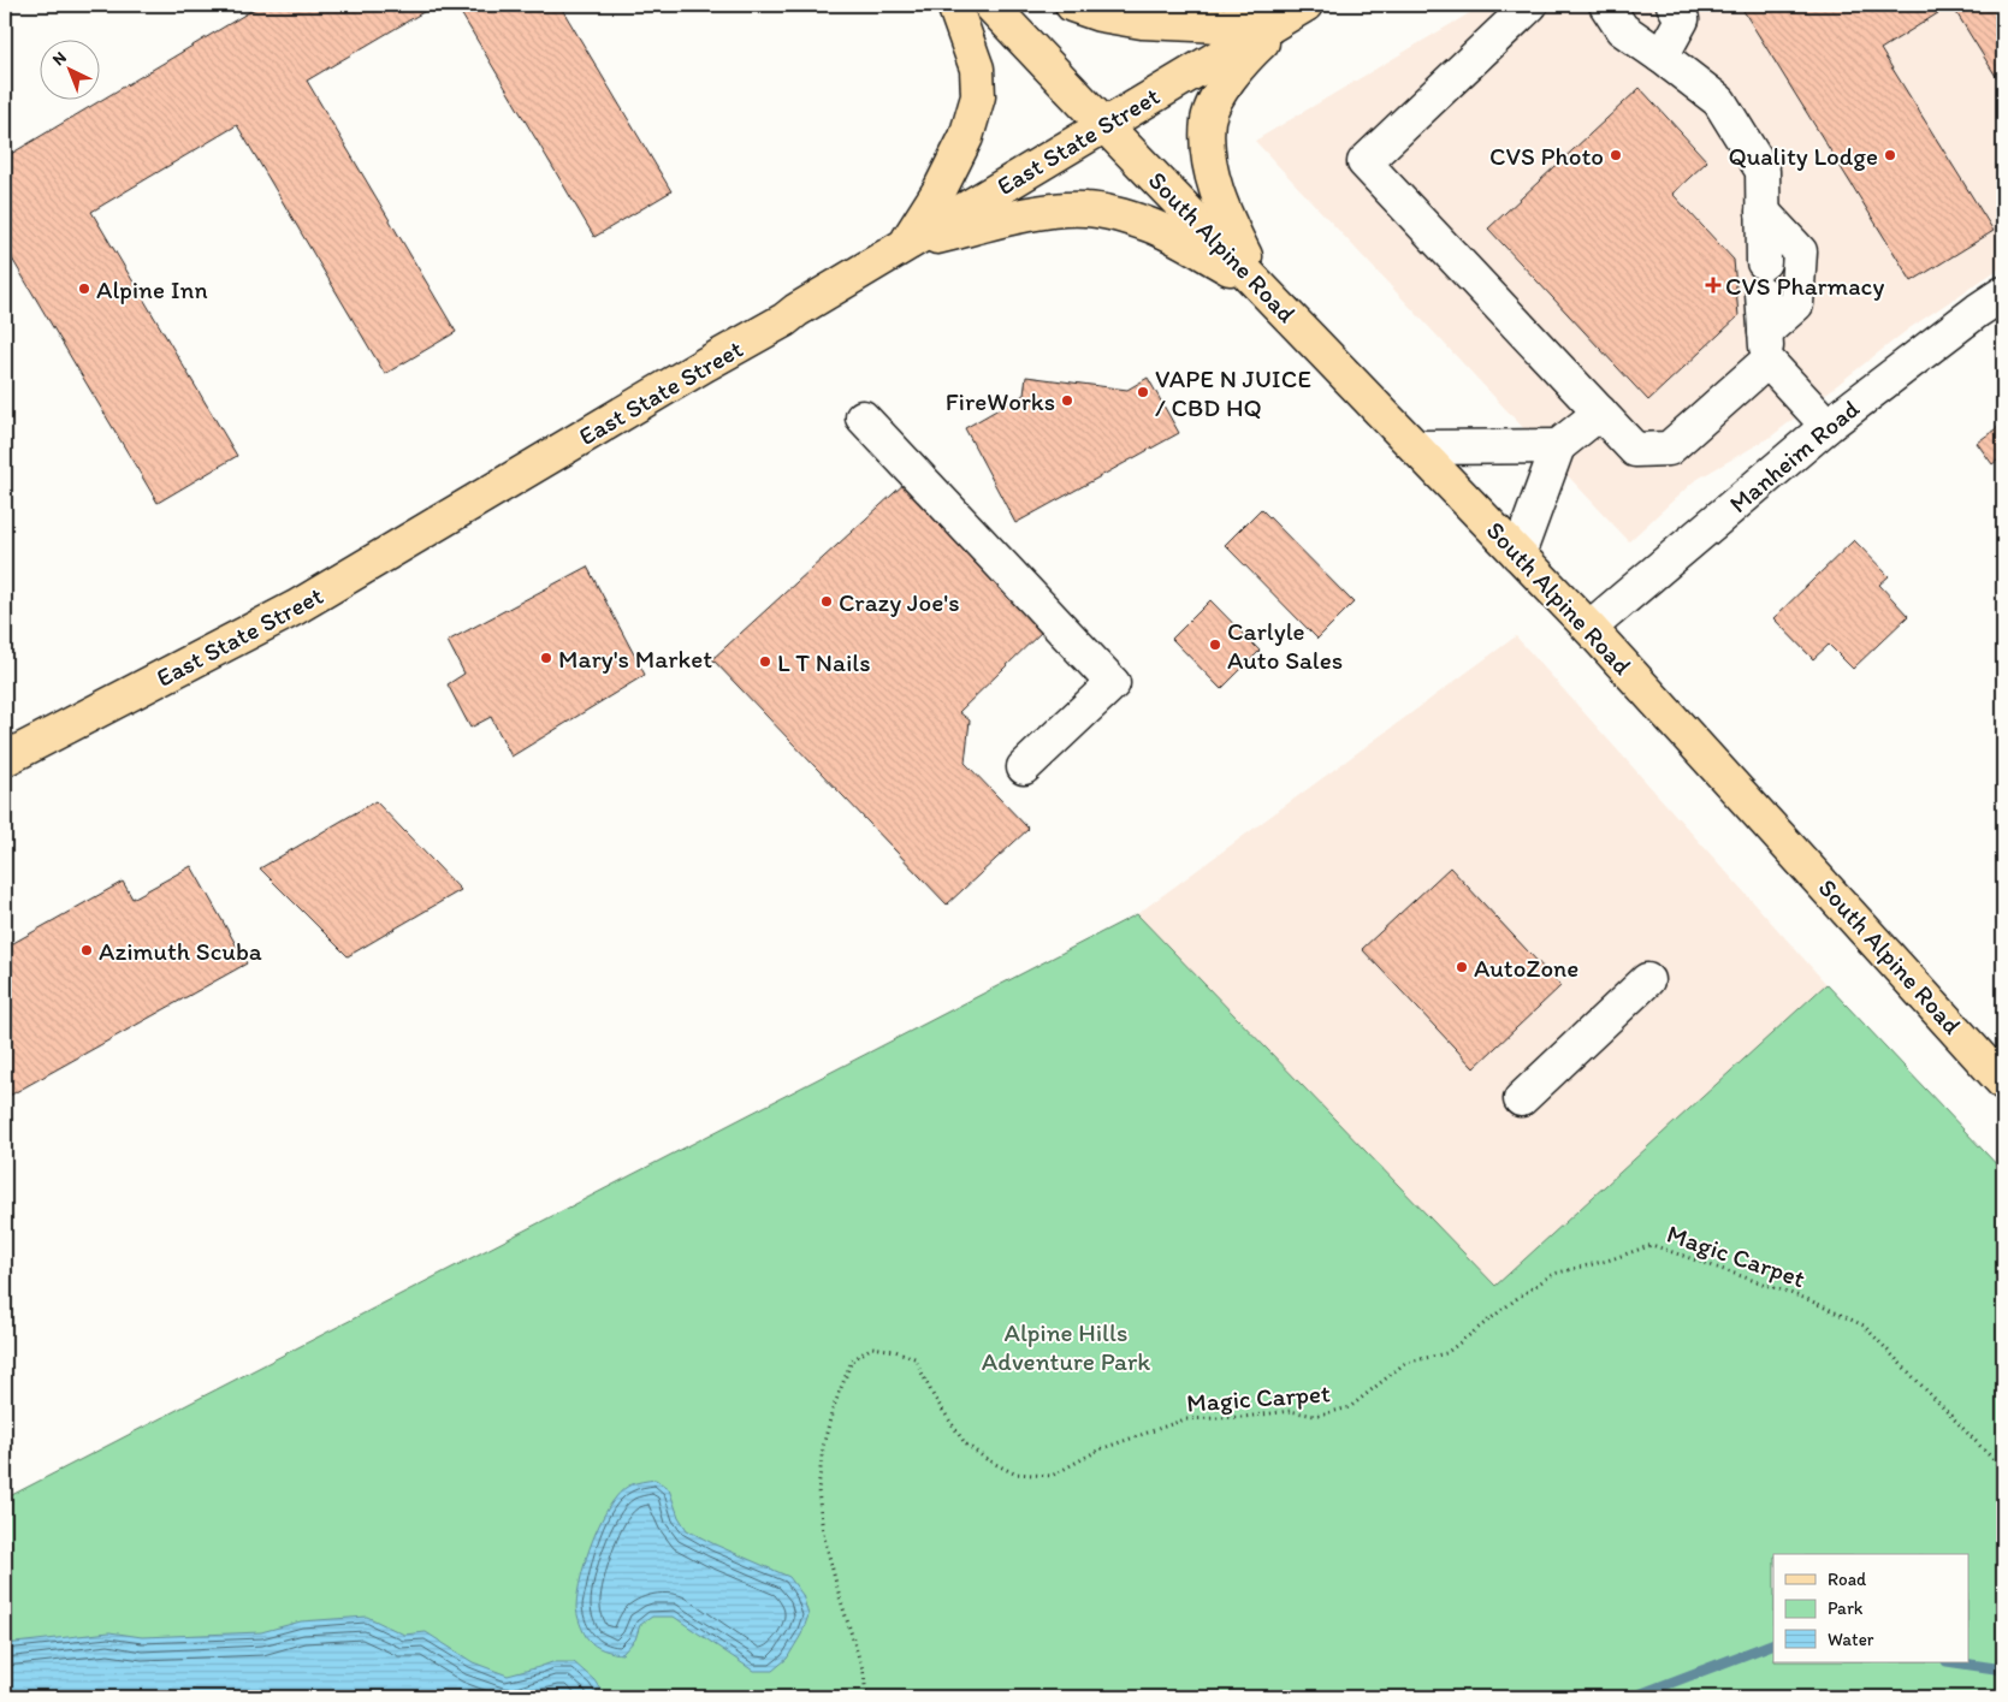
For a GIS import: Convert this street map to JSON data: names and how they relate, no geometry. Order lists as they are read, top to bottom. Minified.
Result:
{"streets":{"main road":["East State Street","South Alpine Road"],"street":["Manheim Road"],"path":["Magic Carpet"]},"crossings":[["East State Street","South Alpine Road"],["South Alpine Road","Manheim Road"]],"parks":["Alpine Hills Adventure Park"],"places":{"other":["CVS Photo","Quality Lodge","Alpine Inn","VAPE N JUICE / CBD HQ","FireWorks","Crazy Joe's","Carlyle Auto Sales","Mary's Market","L T Nails","Azimuth Scuba","AutoZone"],"health":["CVS Pharmacy"]},"legend":["Road","Park","Water"],"north":"top left"}
